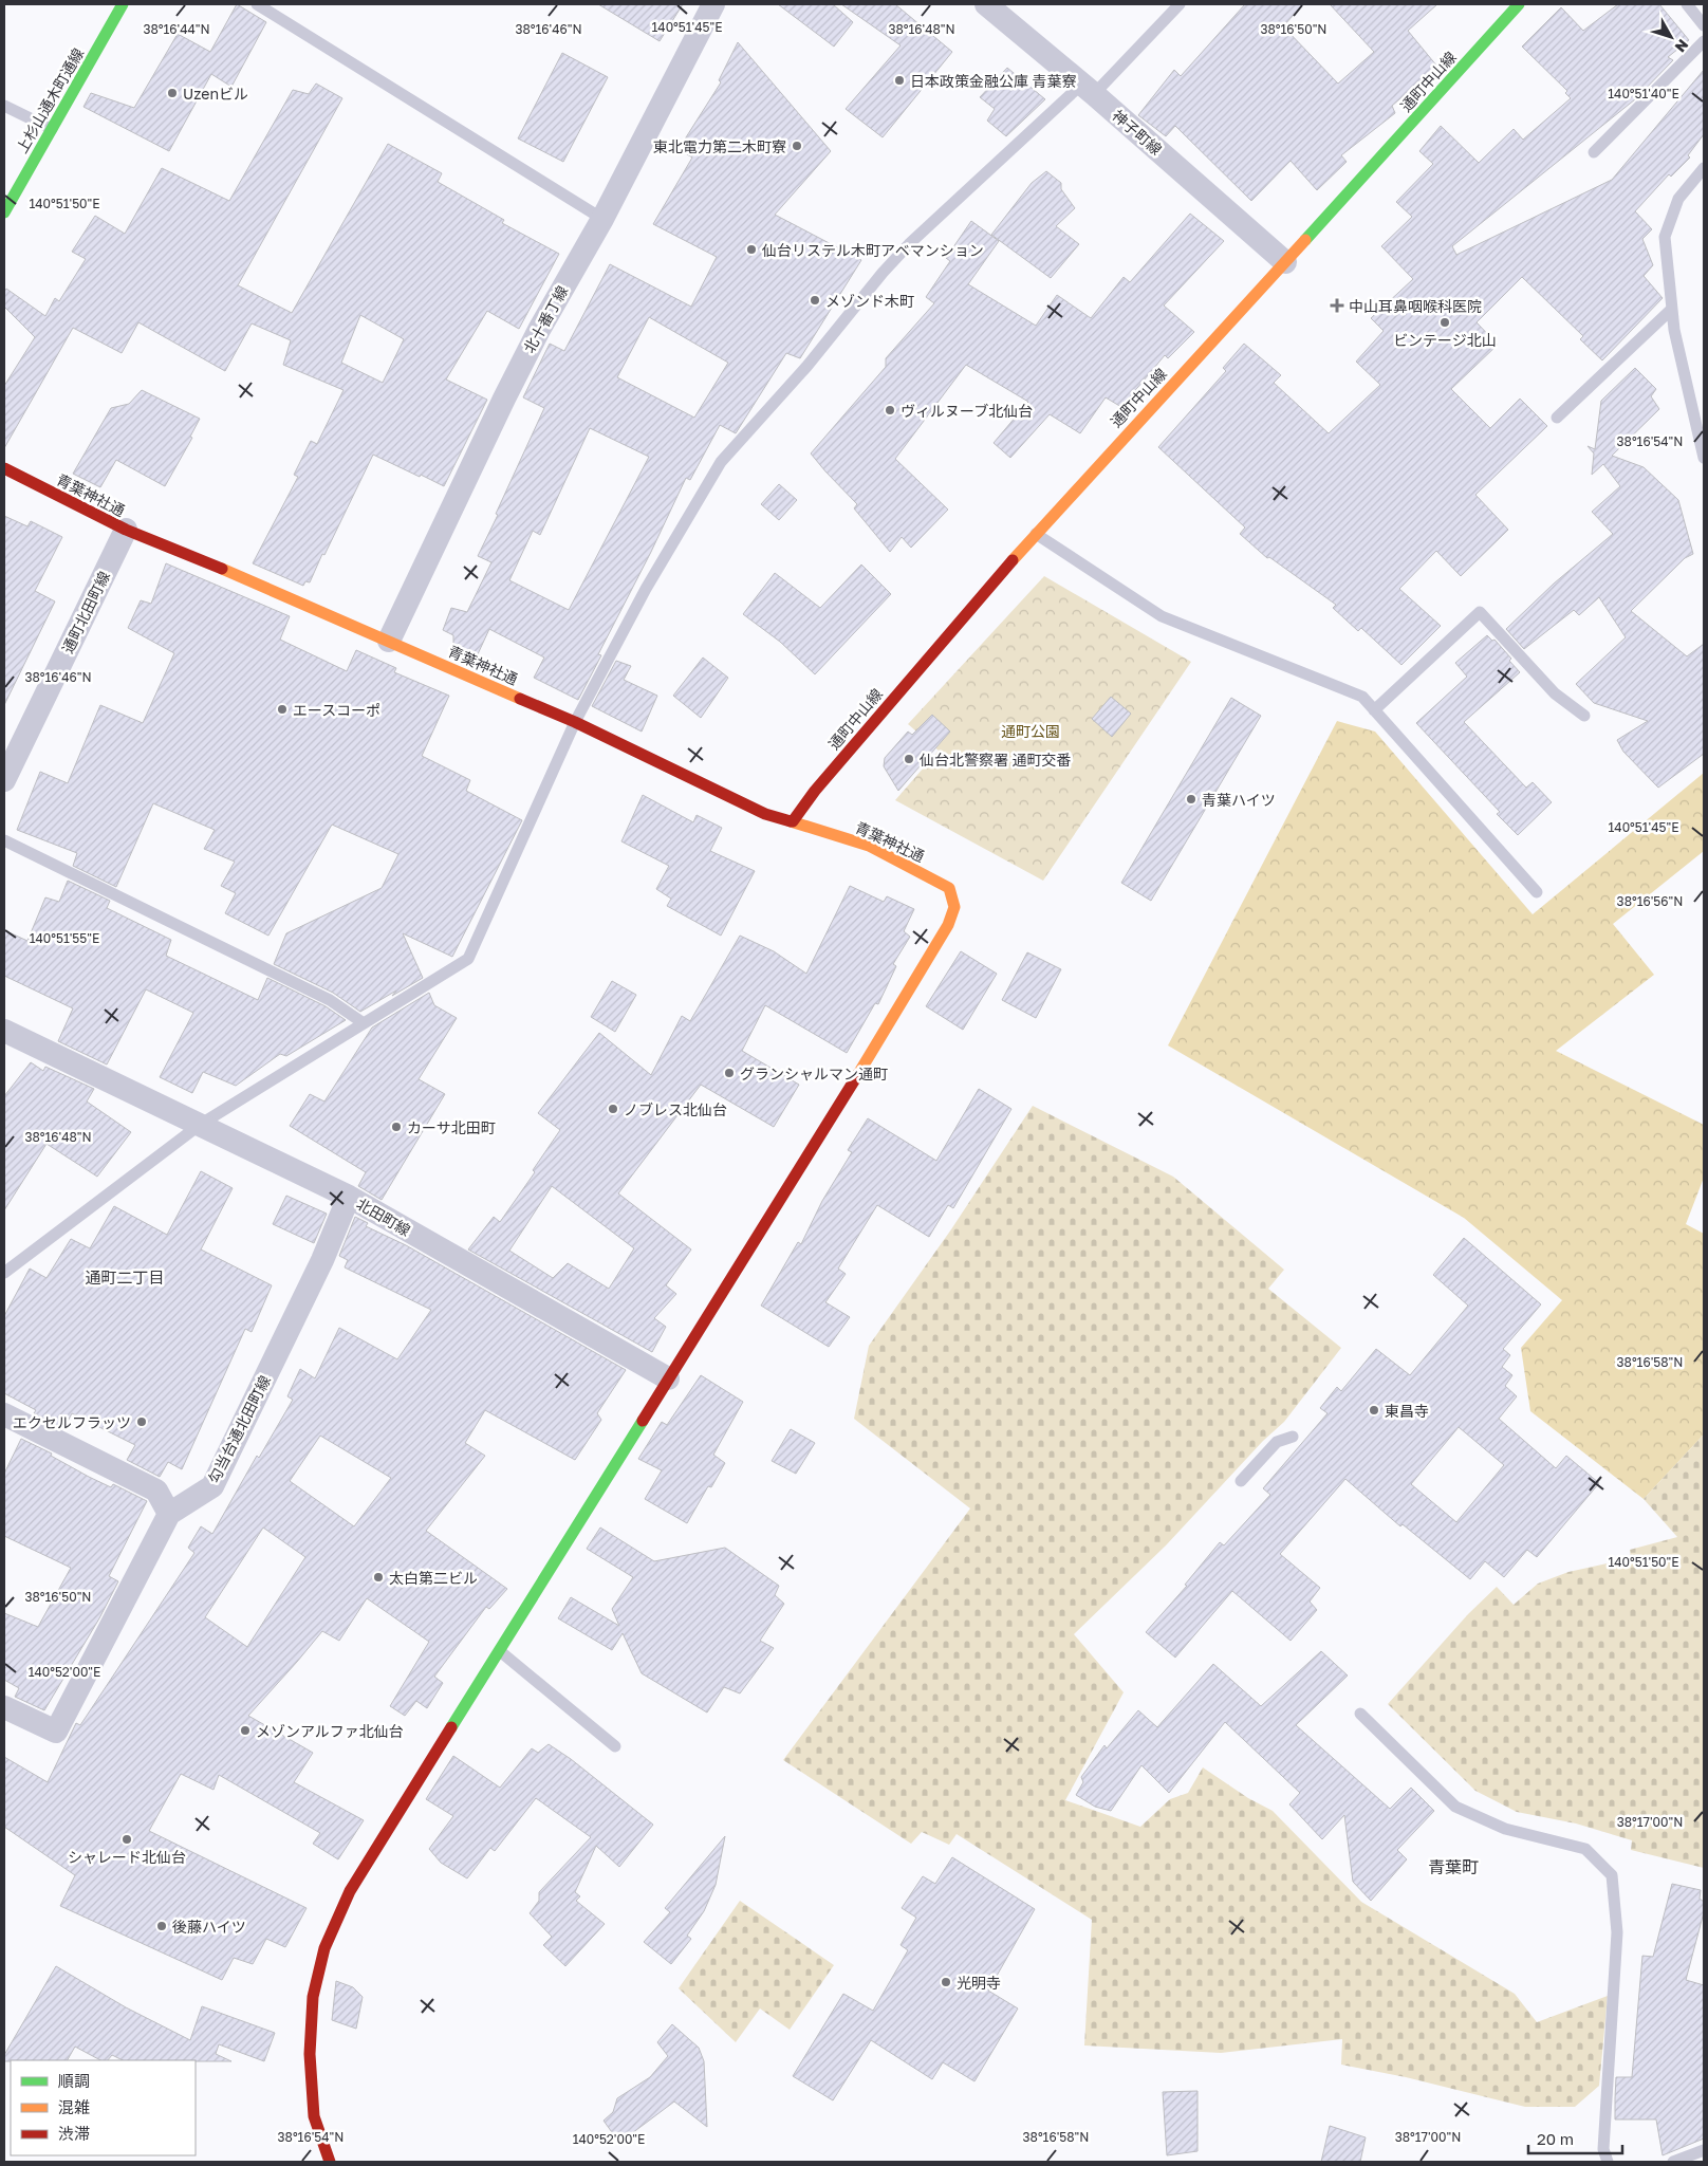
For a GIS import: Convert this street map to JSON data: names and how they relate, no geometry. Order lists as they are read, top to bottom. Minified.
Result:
{"streets":{"street":["通町中山線","上杉山通木町通線","神子町線","北十番丁線","青葉神社通","通町北田町線","北田町線","勾当台通北田町線"]},"crossings":[["通町中山線","神子町線"],["通町中山線","青葉神社通"],["北十番丁線","青葉神社通"],["青葉神社通","通町北田町線"],["青葉神社通","北田町線"],["北田町線","勾当台通北田町線"]],"districts":["通町二丁目","青葉町"],"parks":["通町公園"],"places":{"other":["日本政策金融公庫 青葉寮","Uzenビル","東北電力第二木町寮","仙台リステル木町アベマンション","メゾンド木町","ビンテージ北山","ヴィルヌーブ北仙台","エースコーポ","仙台北警察署 通町交番","青葉ハイツ","グランシャルマン通町","ノブレス北仙台","カーサ北田町","東昌寺","エクセルフラッツ","太白第二ビル","メゾンアルファ北仙台","シャレード北仙台","後藤ハイツ","光明寺"],"health":["中山耳鼻咽喉科医院"]},"legend":["順調","混雑","渋滞"],"scale_bar":"20 m","north":"bottom right","coordinates":["140°51'45\"E","38°16'50\"N","38°16'44\"N","38°16'46\"N","38°16'48\"N","140°51'40\"E","140°51'50\"E","38°16'54\"N","38°16'56\"N","140°51'55\"E","38°16'58\"N","140°52'00\"E","38°17'00\"N"]}
